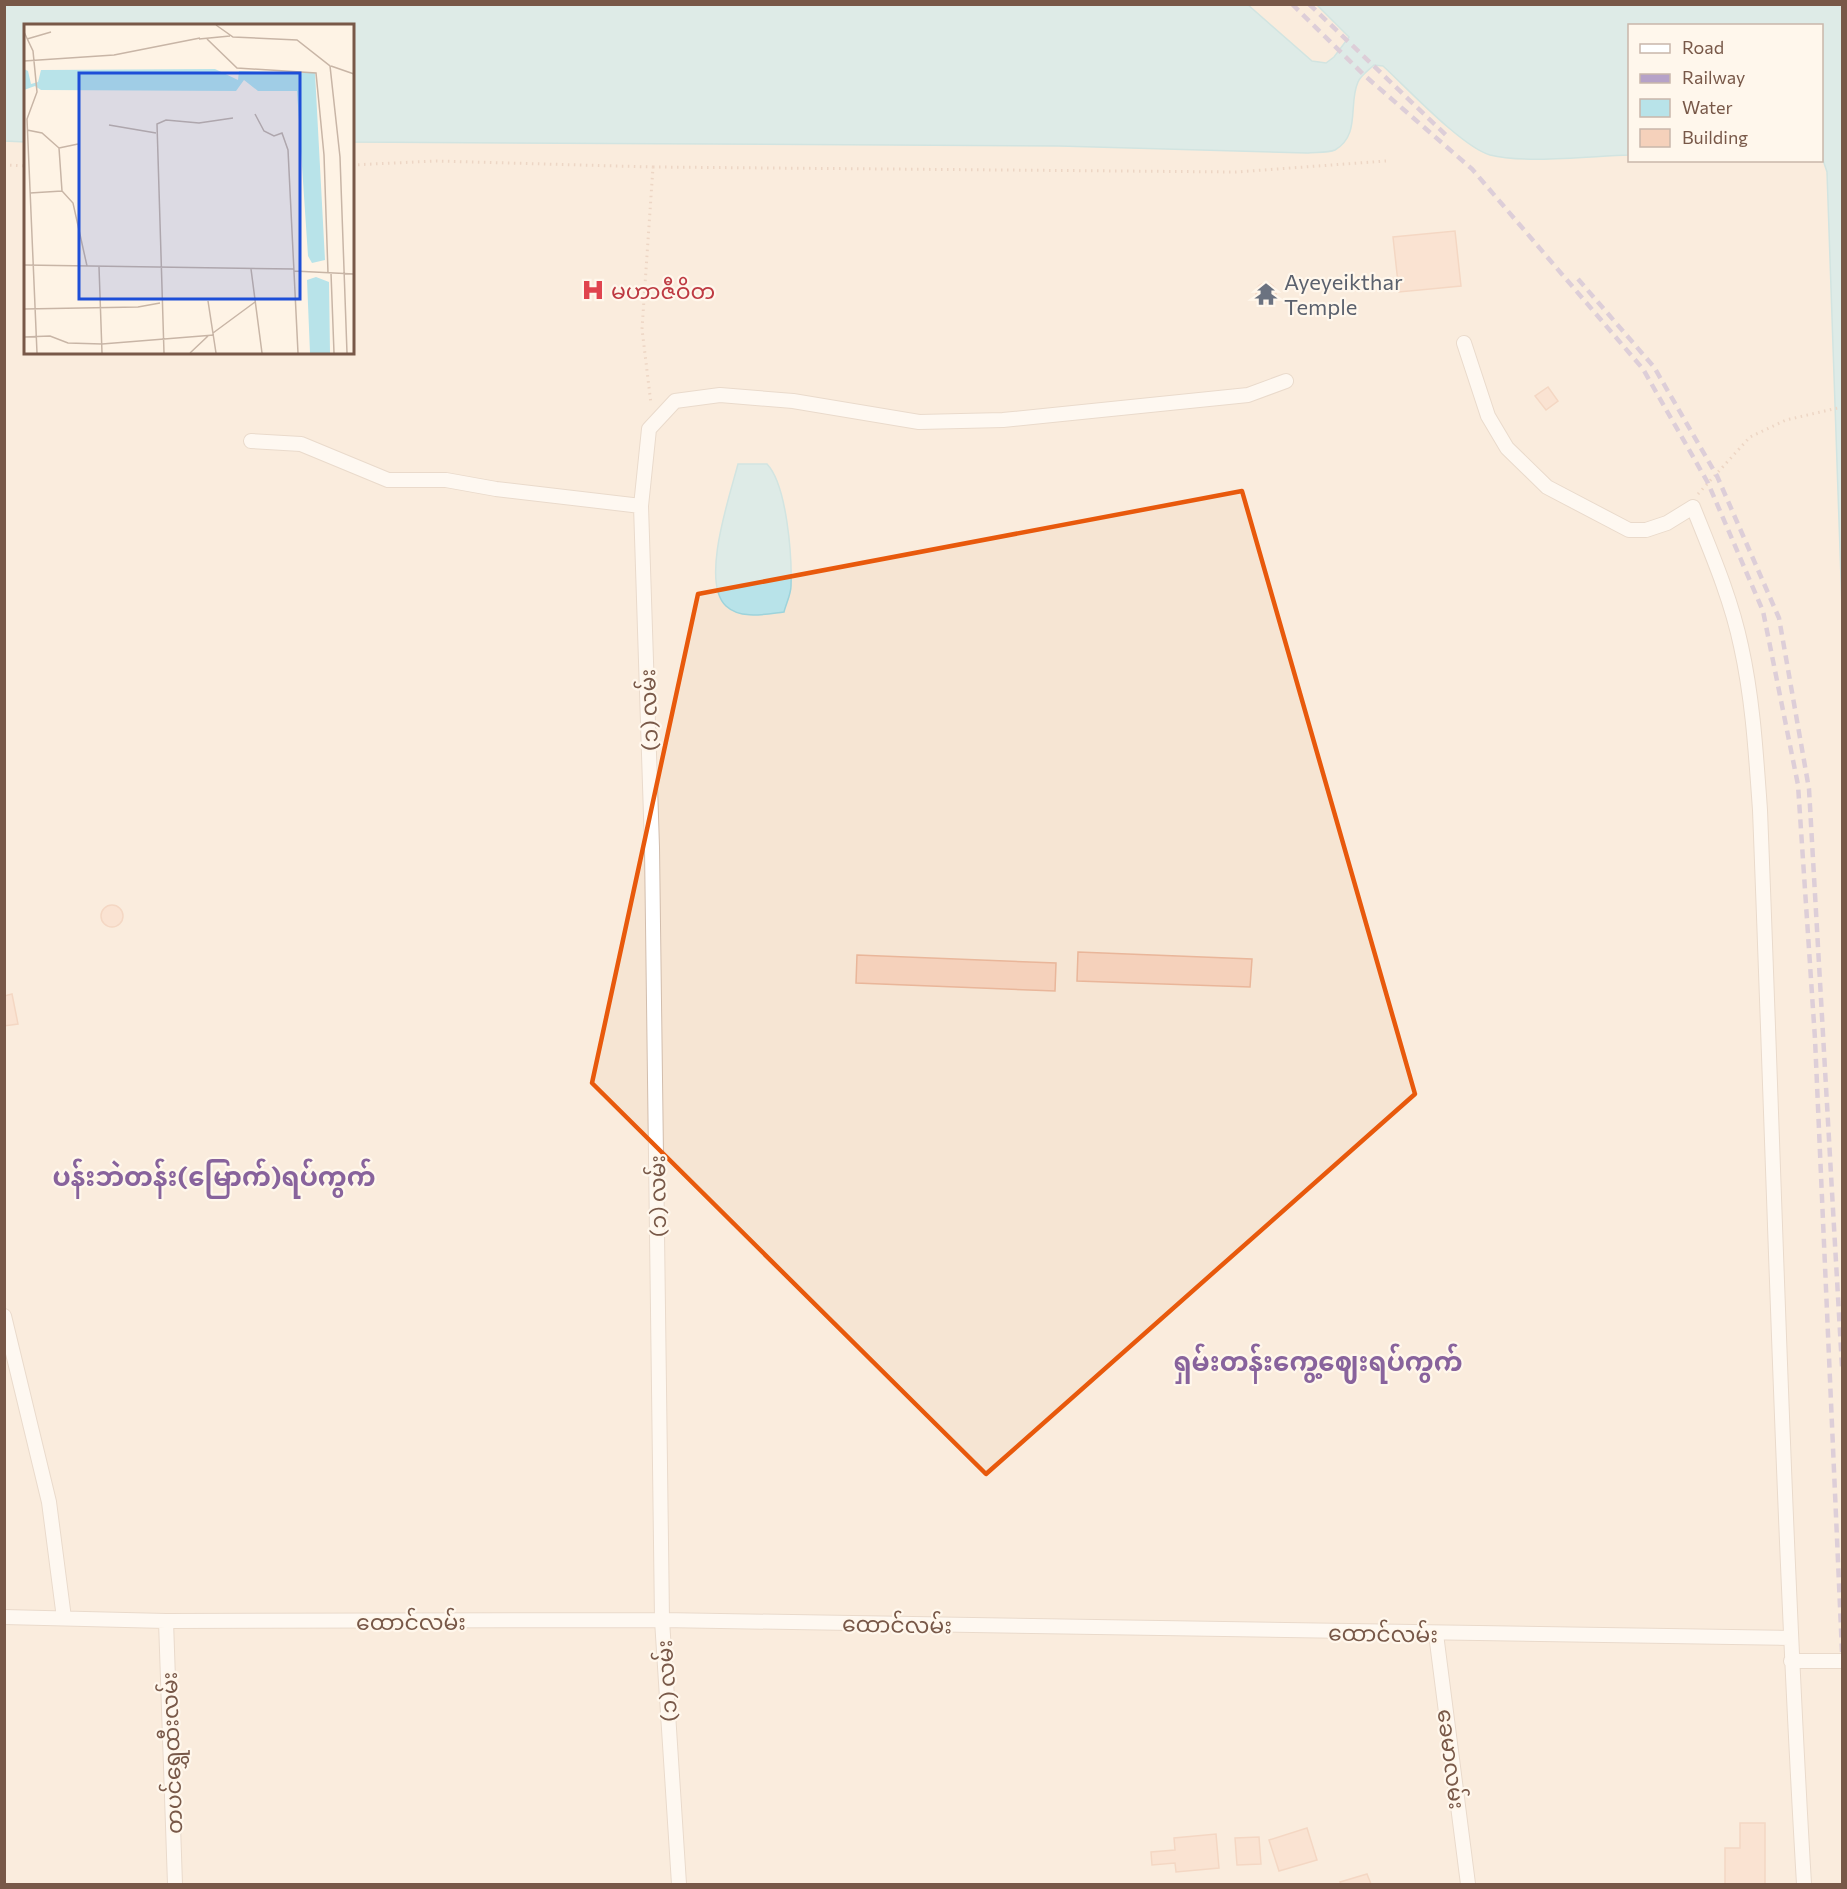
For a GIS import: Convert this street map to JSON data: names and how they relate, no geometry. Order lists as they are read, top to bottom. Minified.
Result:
{"streets":{"street":["(၁) လမ်း","ထောင်လမ်း","တပင်ရွှေထီးလမ်း","ခေမာလမ်း"]},"crossings":[["(၁) လမ်း","ထောင်လမ်း"],["ထောင်လမ်း","တပင်ရွှေထီးလမ်း"],["ထောင်လမ်း","ခေမာလမ်း"]],"districts":["ပန်းဘဲတန်း(မြောက်)ရပ်ကွက်","ရှမ်းတန်းကွေ့ဈေးရပ်ကွက်"],"places":{"hospital":["မဟာဇီဝိတ"],"temple":["Ayeyeikthar Temple"]},"legend":["Road","Railway","Water","Building"]}
